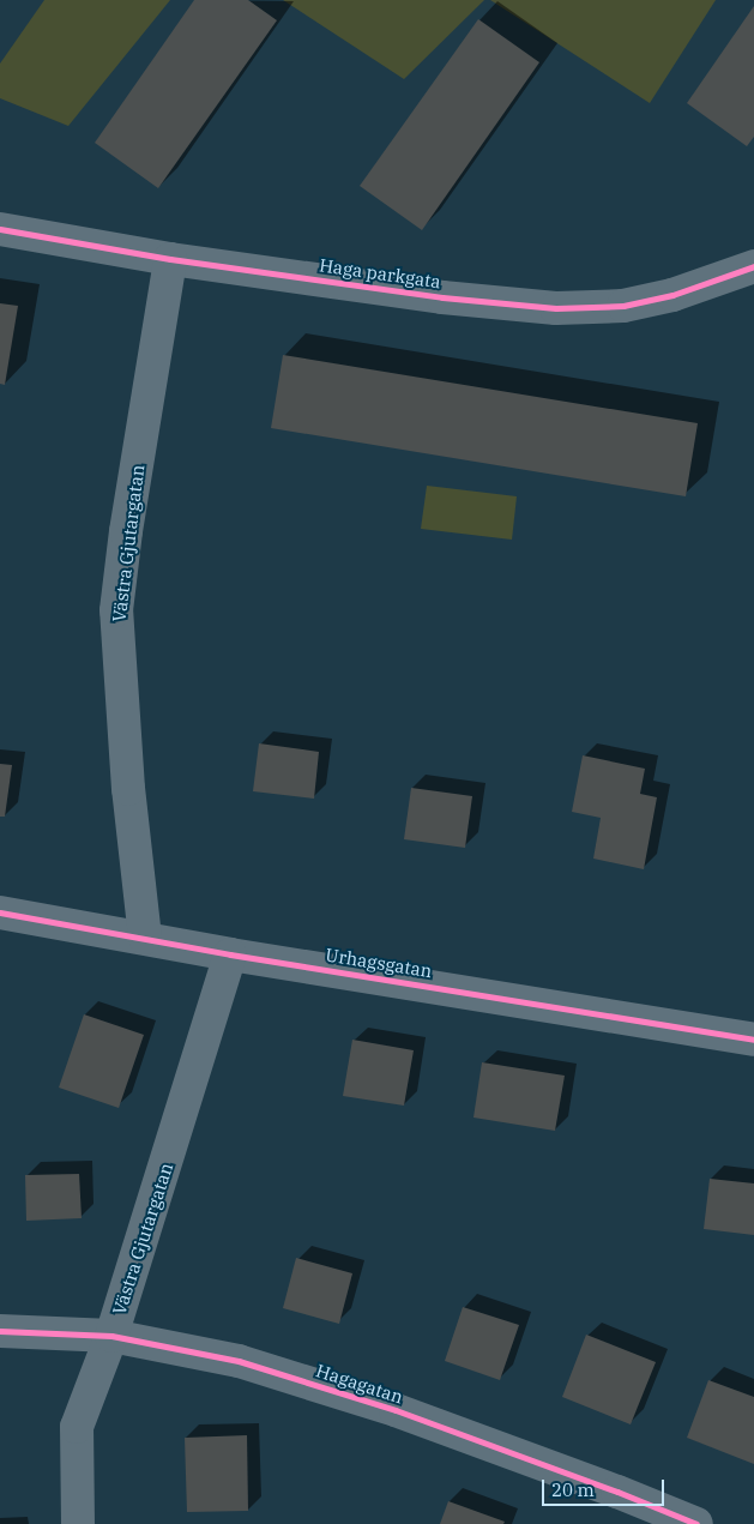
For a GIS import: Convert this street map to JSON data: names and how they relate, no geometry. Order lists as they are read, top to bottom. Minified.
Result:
{"streets":{"street":["Haga parkgata","Västra Gjutargatan","Urhagsgatan","Hagagatan"]},"crossings":[["Haga parkgata","Västra Gjutargatan"],["Västra Gjutargatan","Urhagsgatan"],["Västra Gjutargatan","Hagagatan"]],"scale_bar":"20 m"}
